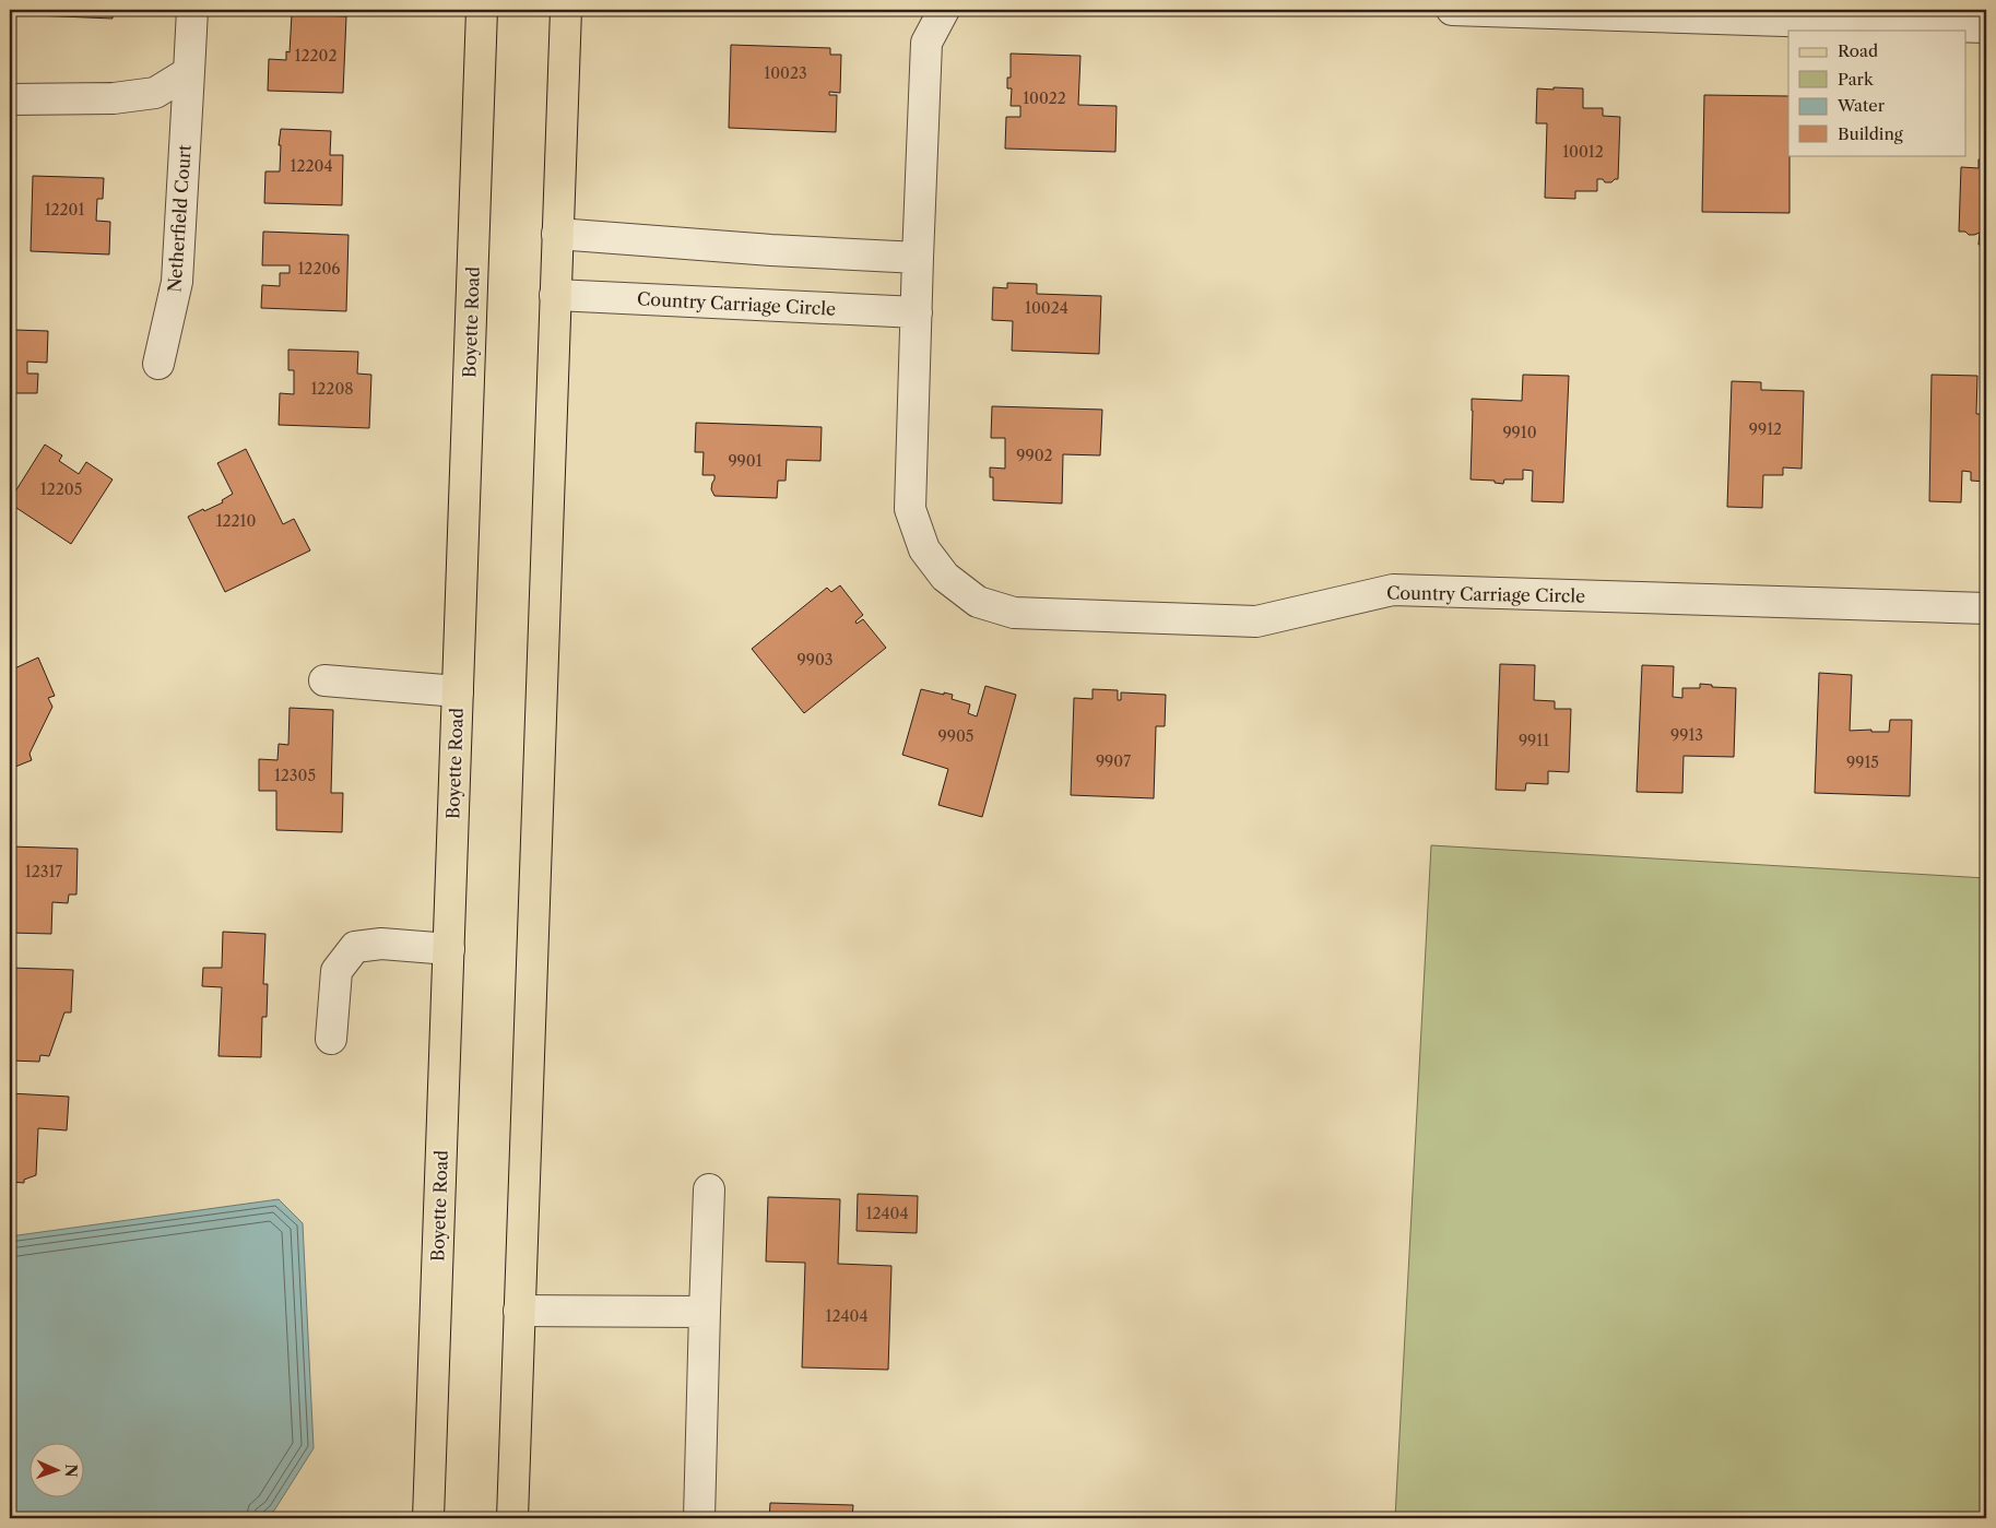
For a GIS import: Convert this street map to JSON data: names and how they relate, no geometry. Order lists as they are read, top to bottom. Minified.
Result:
{"streets":{"main road":["Boyette Road"],"street":["Netherfield Court","Country Carriage Circle"]},"house_numbers":["12202","10023","10022","10012","12204","12201","12206","10024","12208","9912","9910","9902","9901","12205","12210","9903","9913","9905","9911","9907","9915","12305","12317","12404","12404"],"legend":["Road","Park","Water","Building"],"north":"right"}
